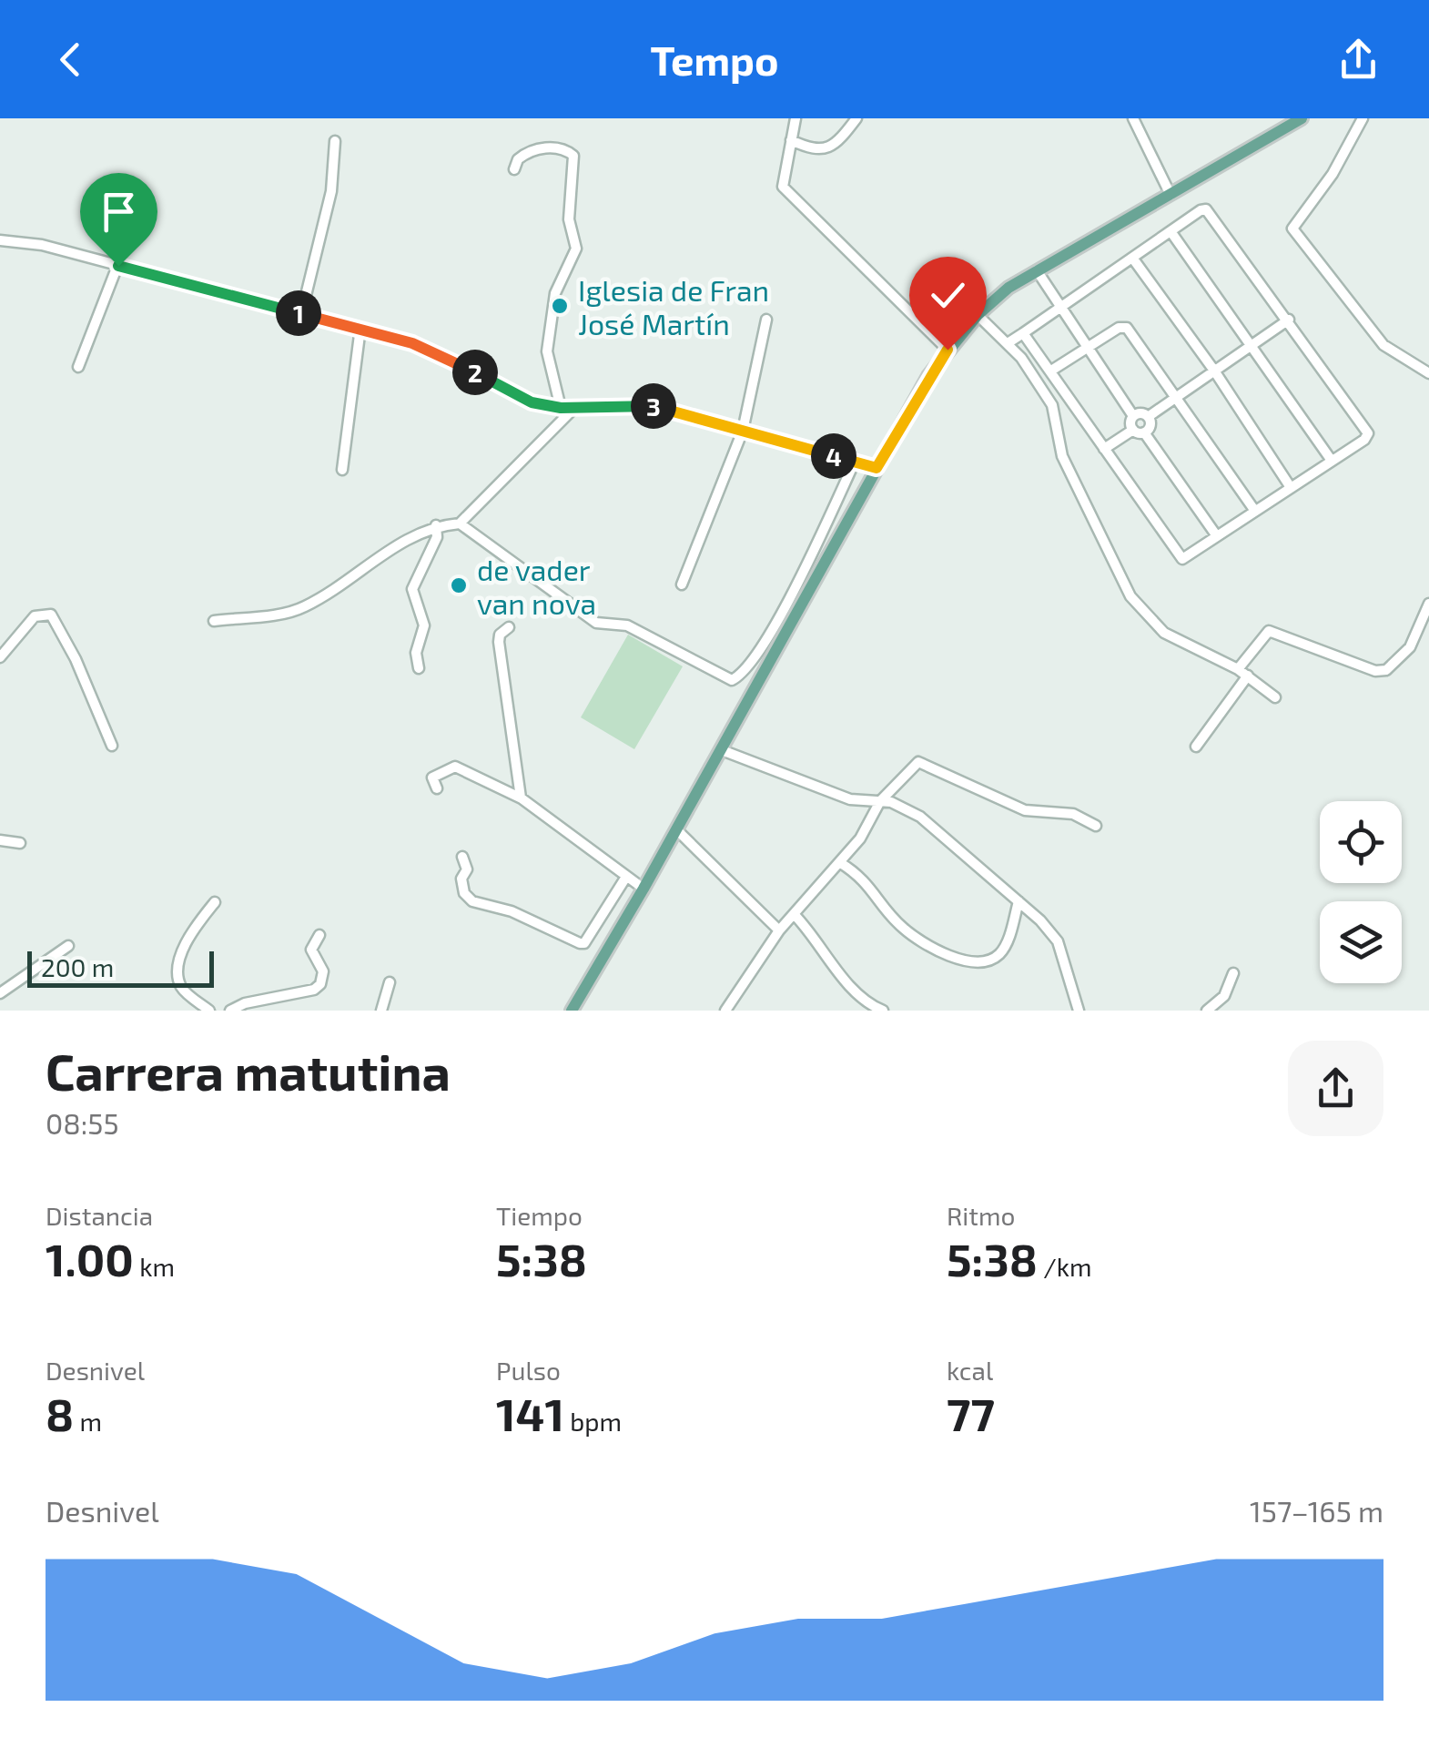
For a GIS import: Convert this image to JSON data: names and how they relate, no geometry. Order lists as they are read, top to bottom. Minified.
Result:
{"places":["Iglesia de Fran José Martín","de vader van nova"],"scale_bar":"200 m","page":{"header":"Tempo","pins":["1","2","3","4"],"scale":"200 m","heading":["Carrera matutina","08:55"],"stats":[["Distancia","1.00 km"],["Tiempo","5:38"],["Ritmo","5:38 /km"],["Desnivel","8 m"],["Pulso","141 bpm"],["kcal","77"]],"chart":["Desnivel","157–165 m"]}}
